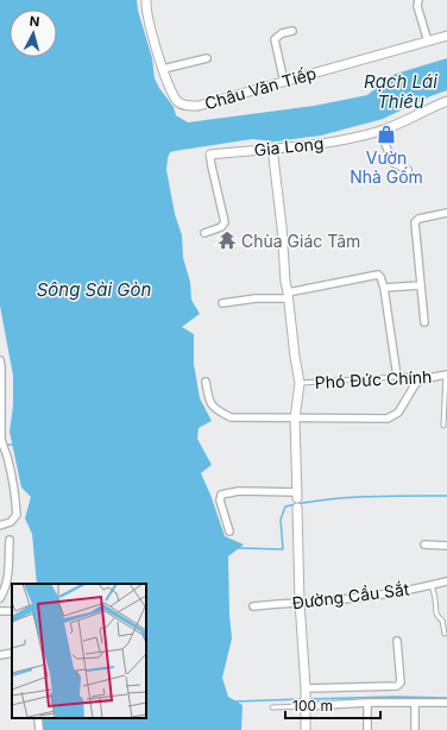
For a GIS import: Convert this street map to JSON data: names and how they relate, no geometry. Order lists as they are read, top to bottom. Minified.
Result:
{"streets":{"street":["Châu Văn Tiếp","Gia Long","Phó Đức Chính","Đường Cầu Sắt"]},"water":["Rạch Lái Thiêu","Sông Sài Gòn"],"places":{"shop":["Vườn Nhà Gốm"],"temple":["Chùa Giác Tâm"]},"scale_bar":"100 m","north":"top"}
